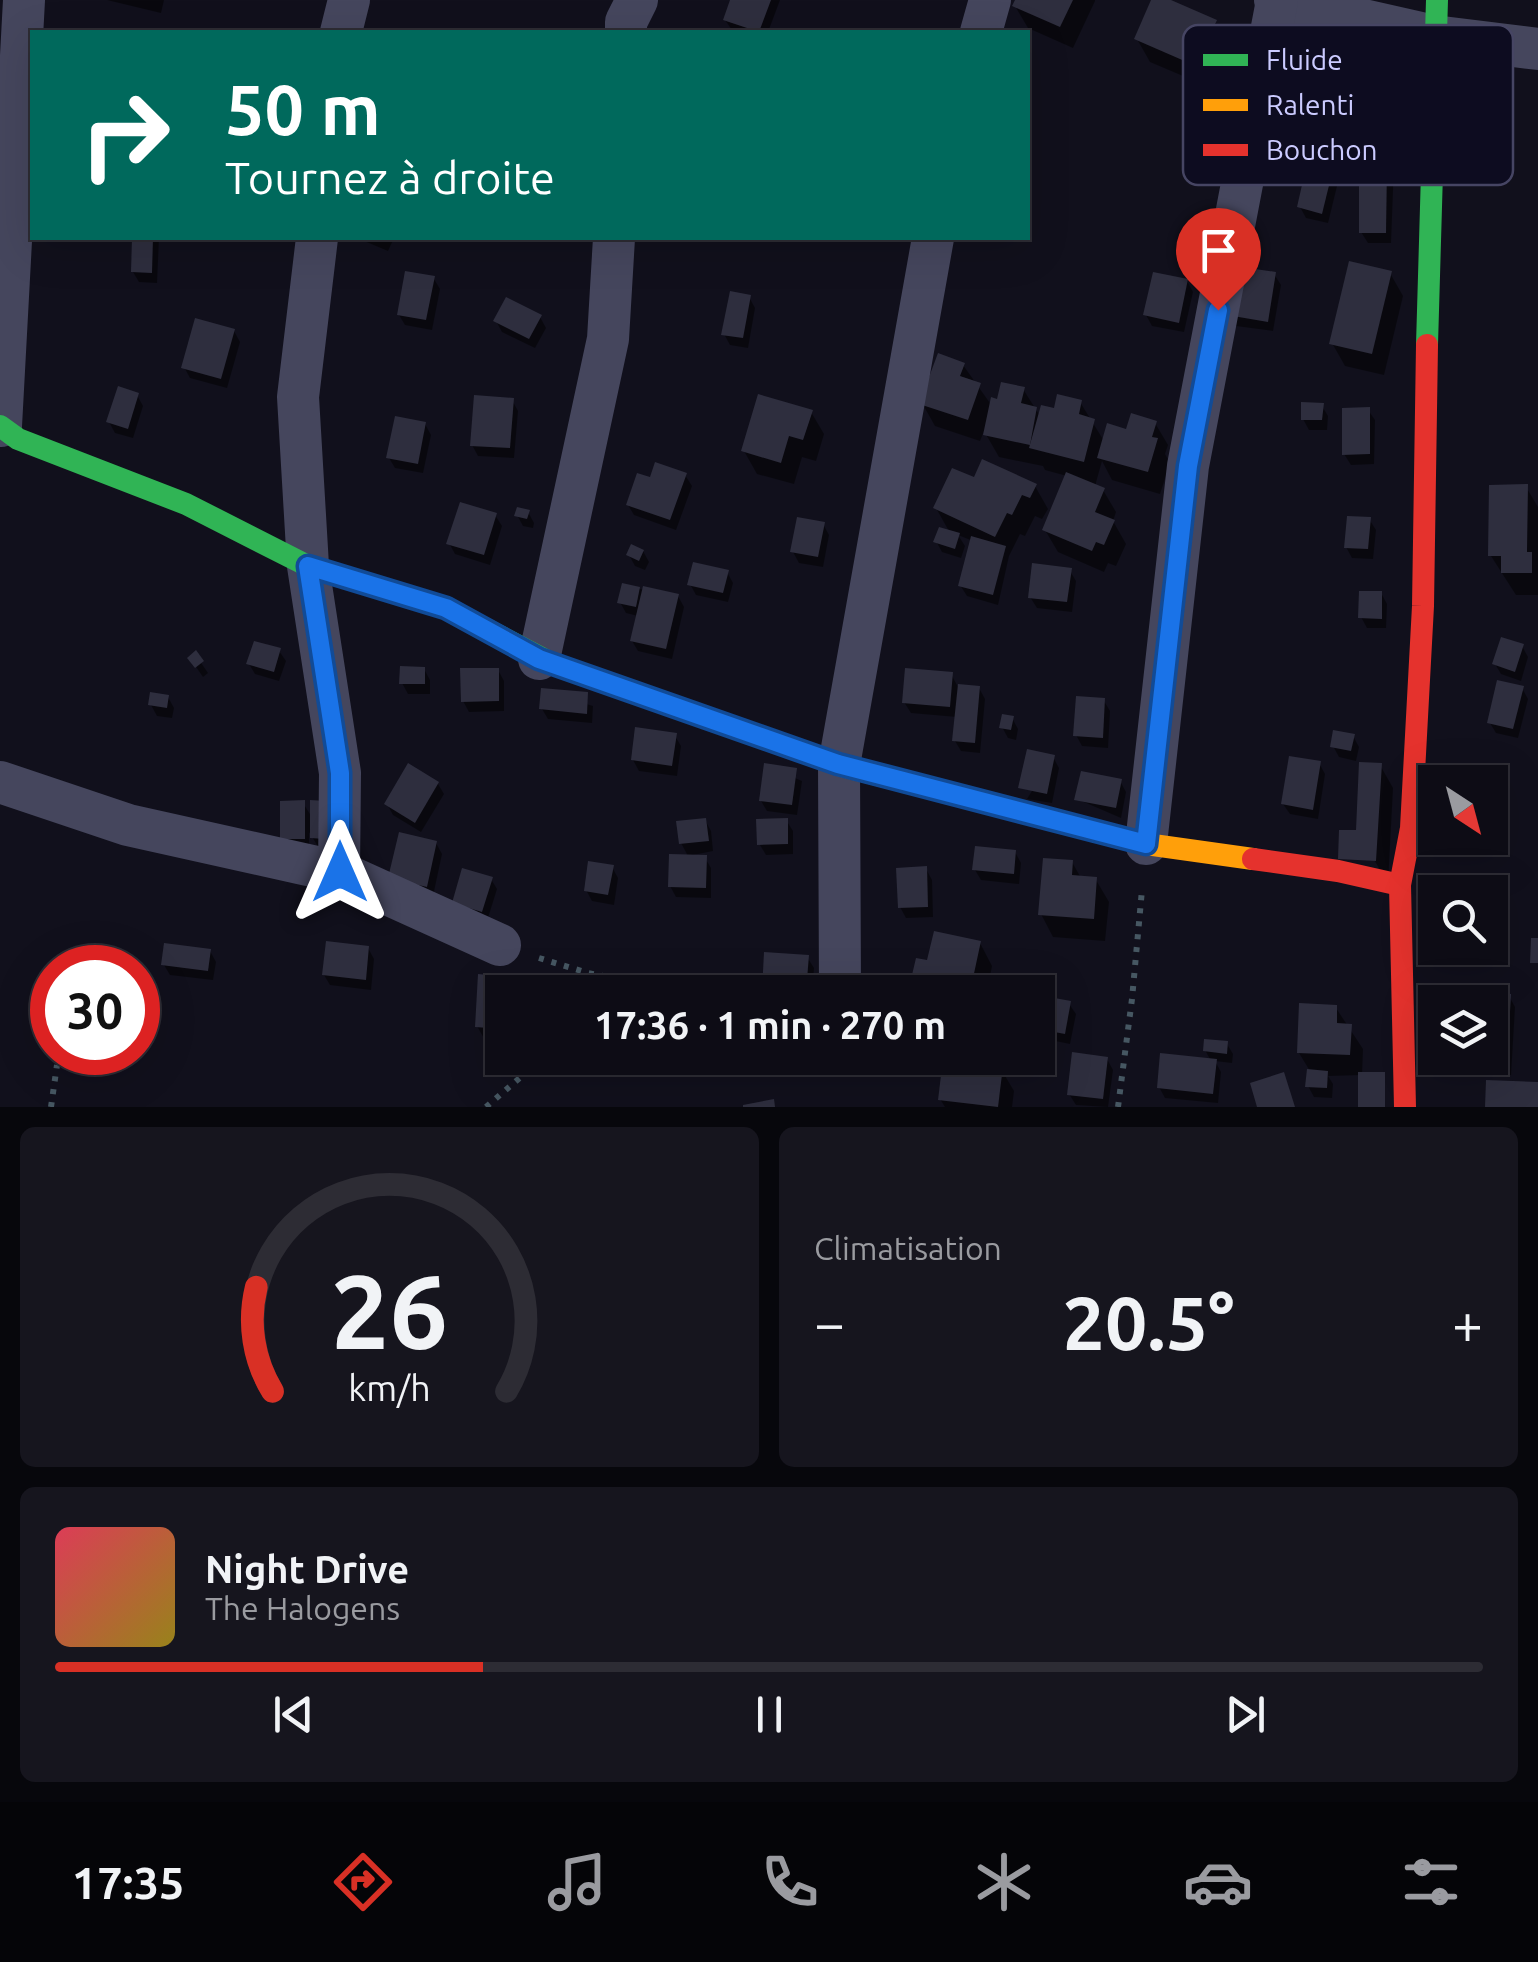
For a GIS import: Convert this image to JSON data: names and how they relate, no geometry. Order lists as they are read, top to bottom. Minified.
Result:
{"legend":["Fluide","Ralenti","Bouchon"],"north":"bottom right","page":{"turn":["50 m","Tournez à droite"],"limit":"30","trip":"17:36 · 1 min · 270 m","tile":"Climatisation","heat":["−","20.5°","+"],"song":["Night Drive","The Halogens"],"tabs":"17:35","gauge":["26","km/h"]}}
